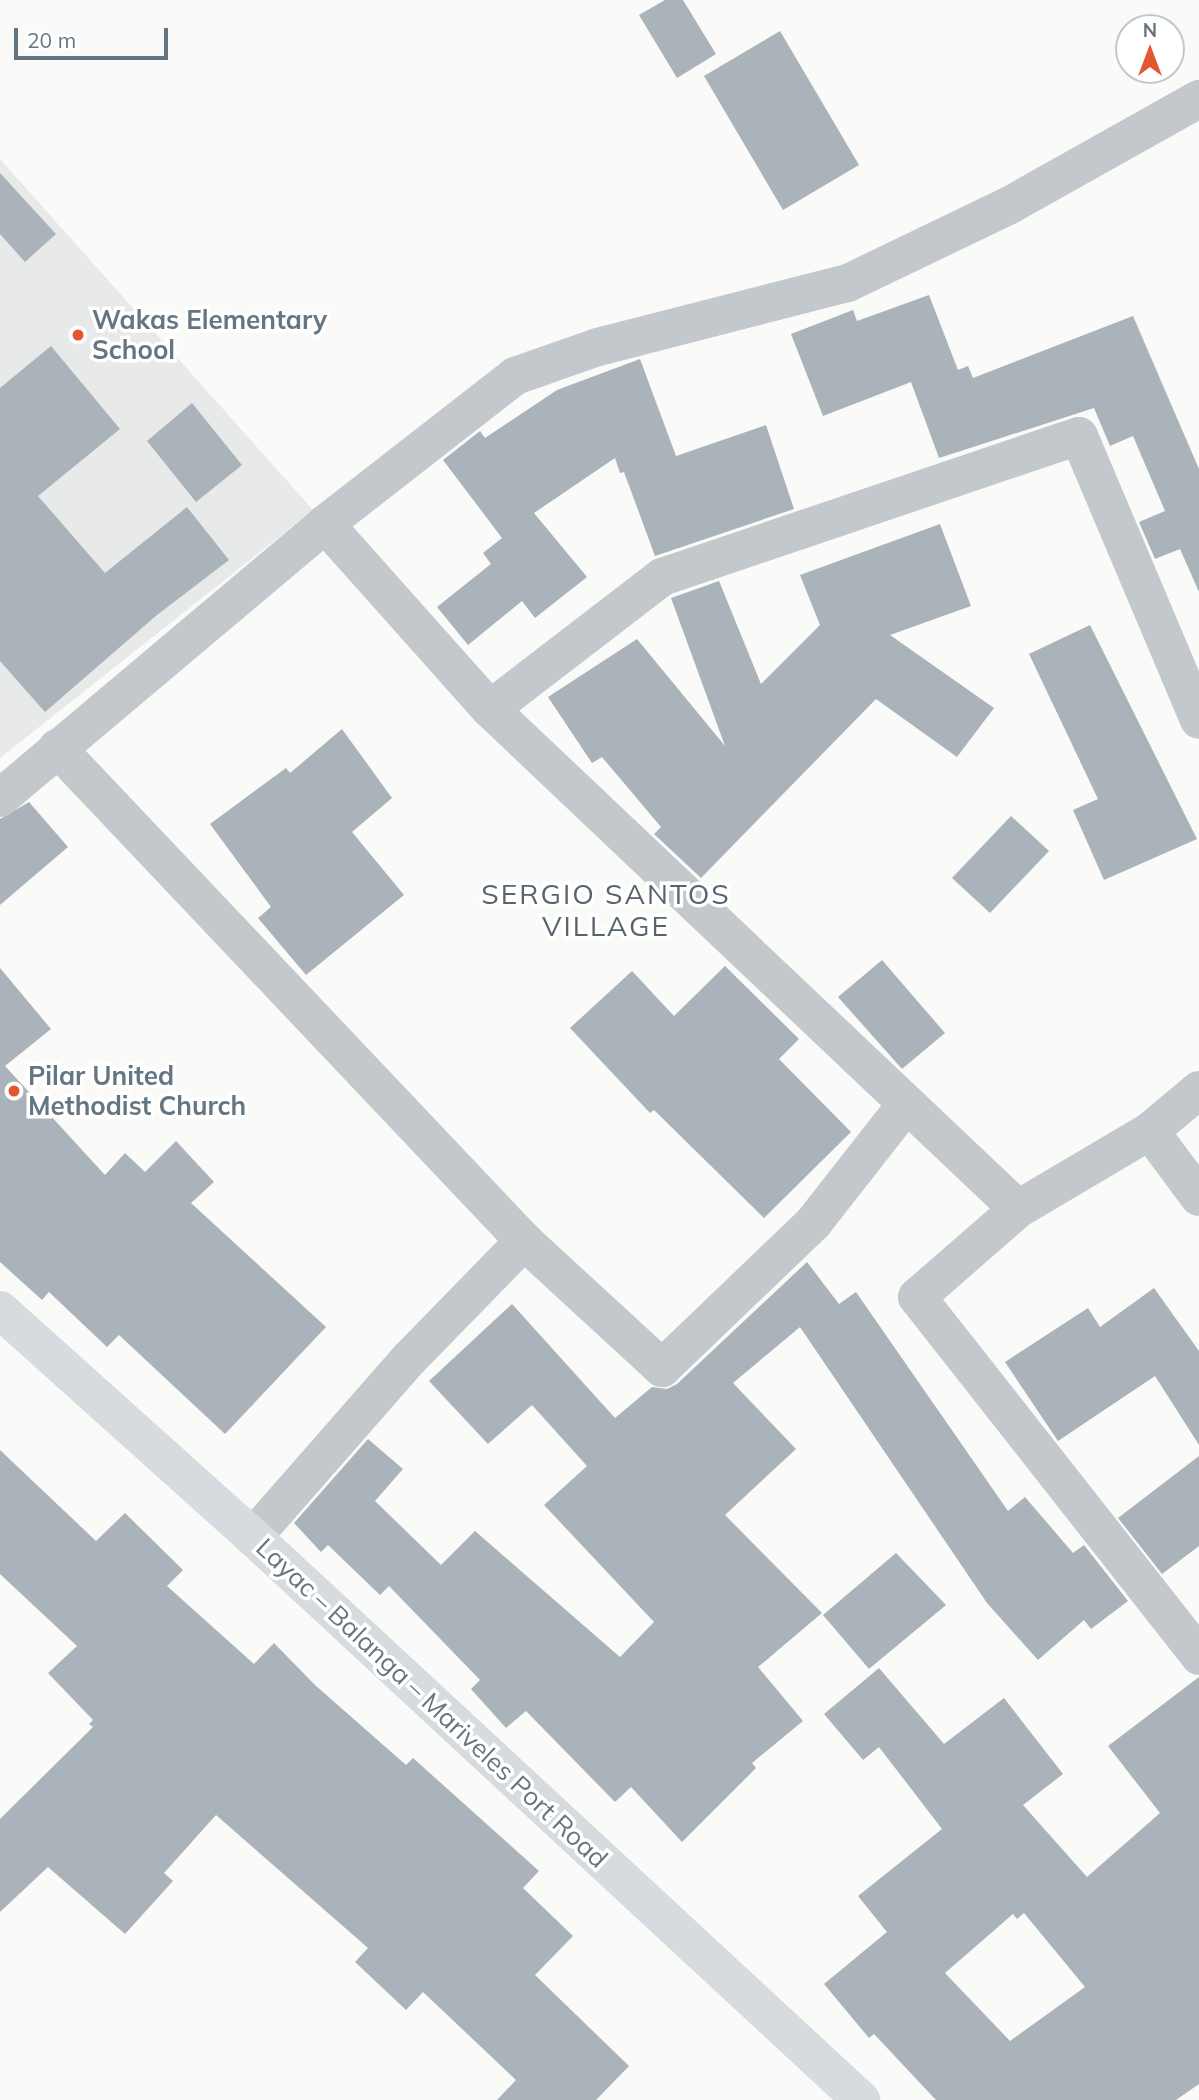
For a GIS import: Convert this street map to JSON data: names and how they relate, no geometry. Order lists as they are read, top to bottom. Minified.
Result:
{"streets":{"main road":["Layac – Balanga – Mariveles Port Road"]},"districts":["SERGIO SANTOS VILLAGE"],"places":["Wakas Elementary School","Pilar United Methodist Church"],"scale_bar":"20 m","north":"top"}
